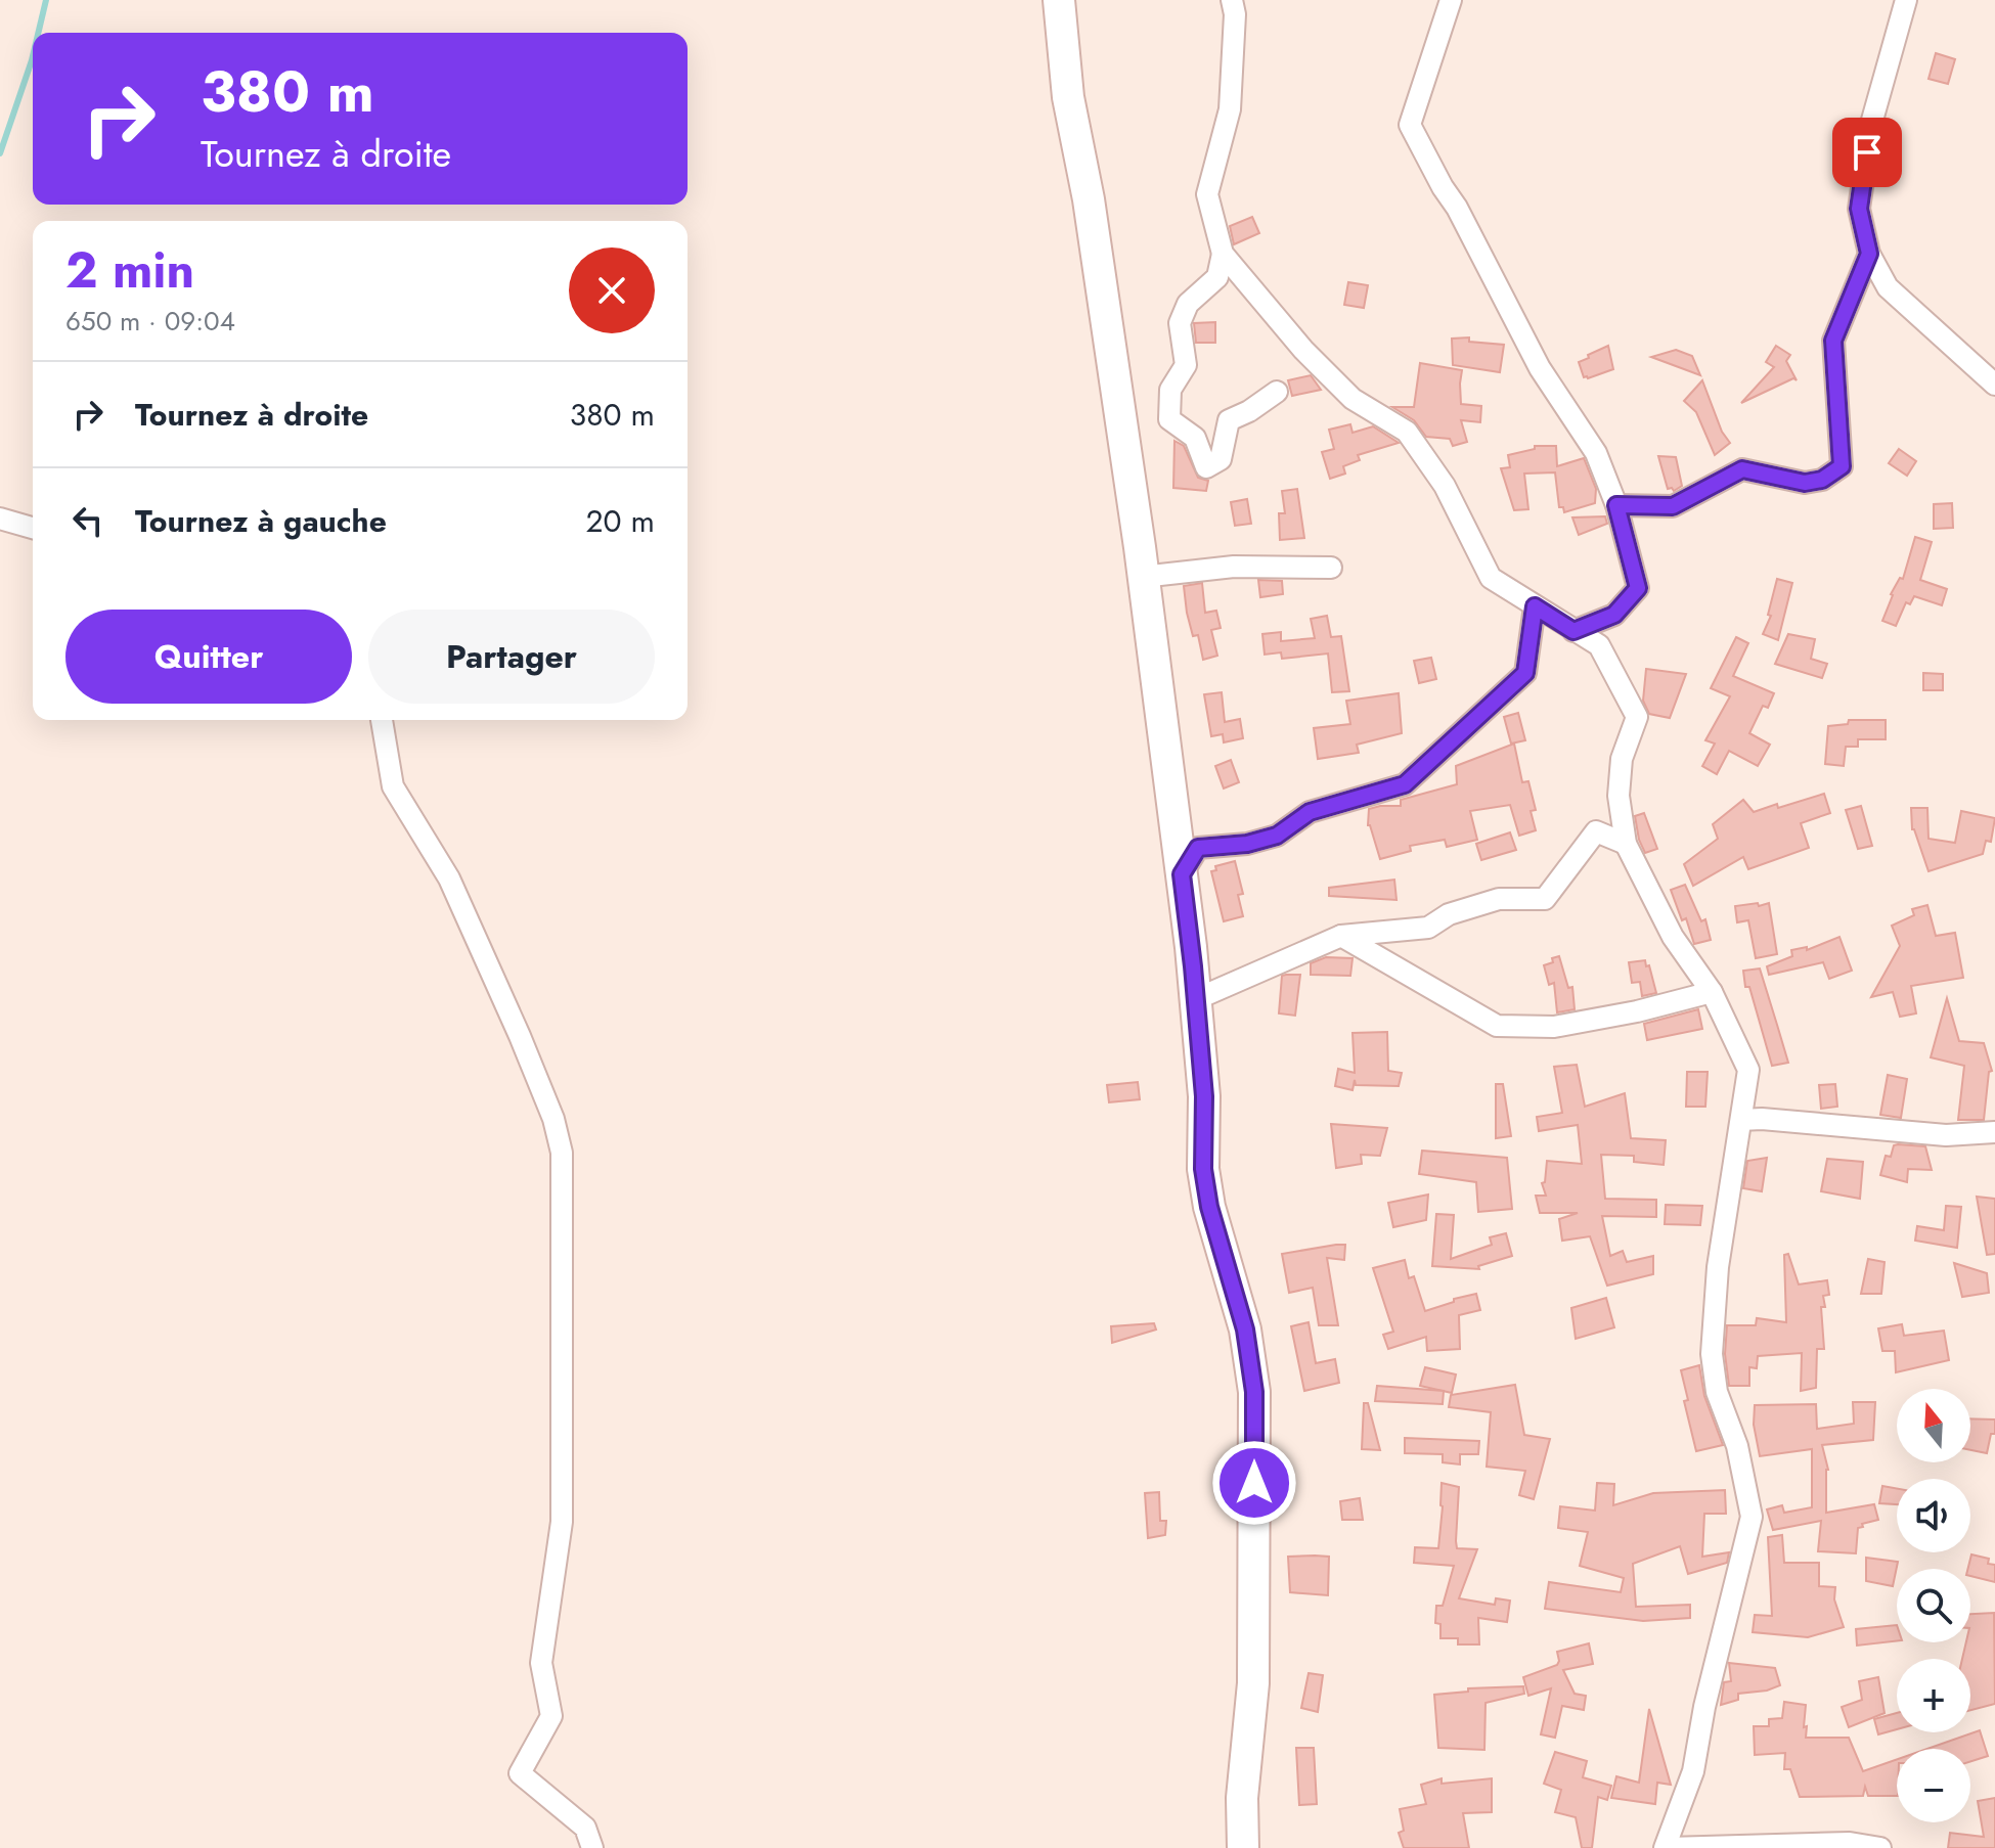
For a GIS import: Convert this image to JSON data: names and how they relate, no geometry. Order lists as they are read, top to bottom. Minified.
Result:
{"north":"top","page":{"turn":["380 m","Tournez à droite"],"heading":["2 min","650 m · 09:04"],"list":[{"name":"Tournez à droite","value":"380 m"},{"name":"Tournez à gauche","value":"20 m"}],"buttons":["Quitter","Partager"],"map_buttons":["+","−"]}}
